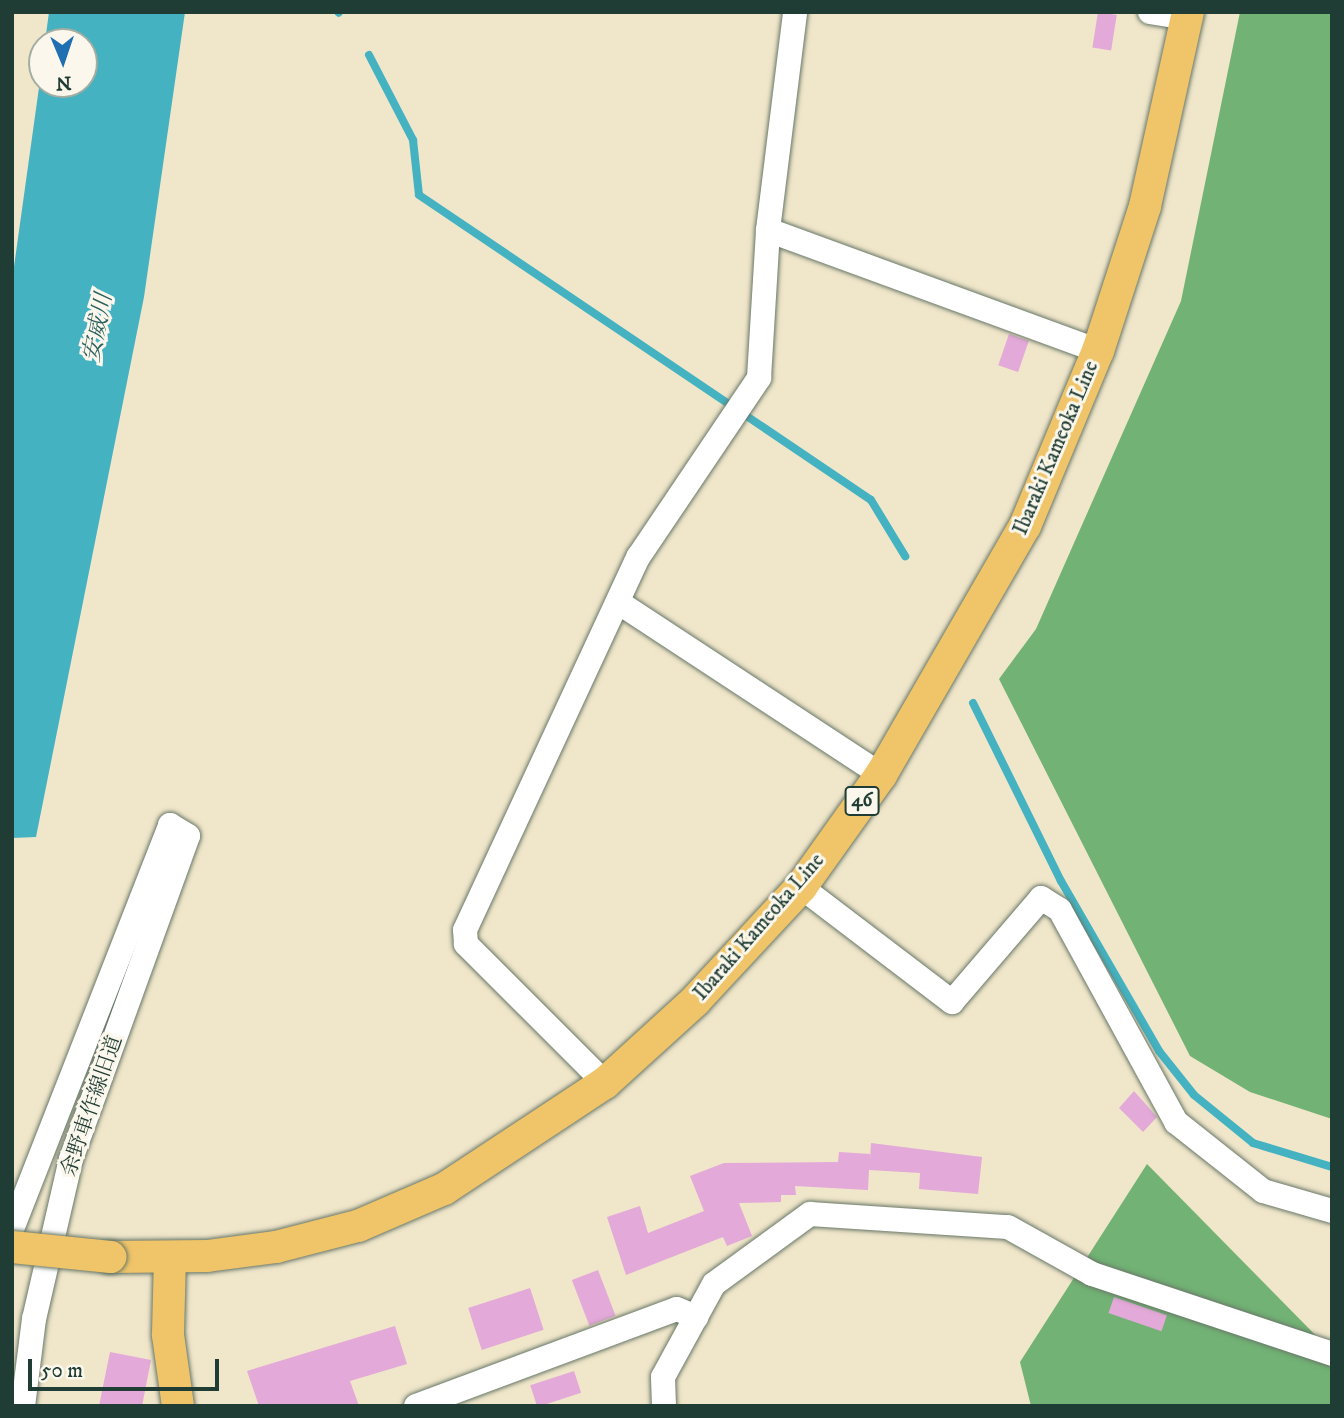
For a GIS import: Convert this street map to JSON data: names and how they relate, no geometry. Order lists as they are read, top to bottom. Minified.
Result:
{"streets":{"main road":["Ibaraki Kameoka Line","46"],"street":["余野車作線旧道"]},"water":["安威川"],"scale_bar":"50 m","north":"bottom"}
